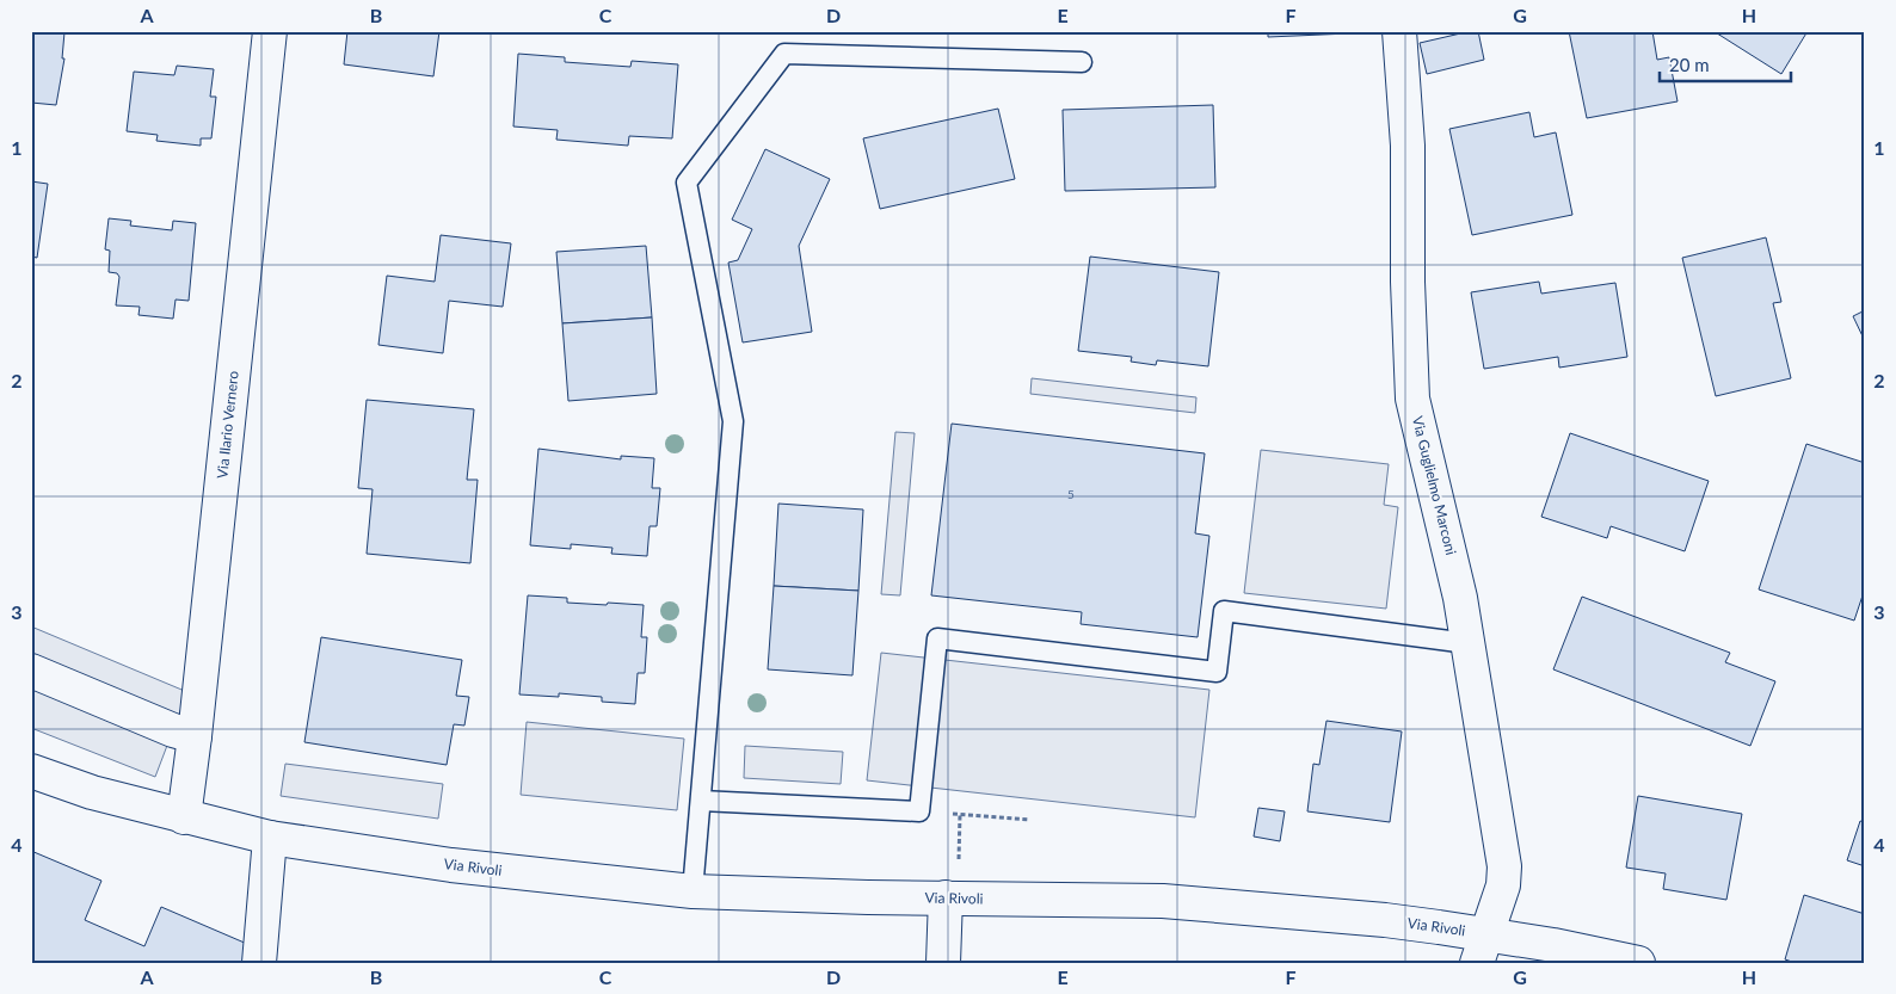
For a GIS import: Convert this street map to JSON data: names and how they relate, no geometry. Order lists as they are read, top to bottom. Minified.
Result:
{"streets":{"street":["Via Ilario Vernero","Via Guglielmo Marconi","Via Rivoli"]},"crossings":[["Via Ilario Vernero","Via Rivoli"],["Via Guglielmo Marconi","Via Rivoli"]],"house_numbers":["5"],"scale_bar":"20 m","grid":{"columns":["A","B","C","D","E","F","G","H"],"rows":["1","2","3","4"]}}
